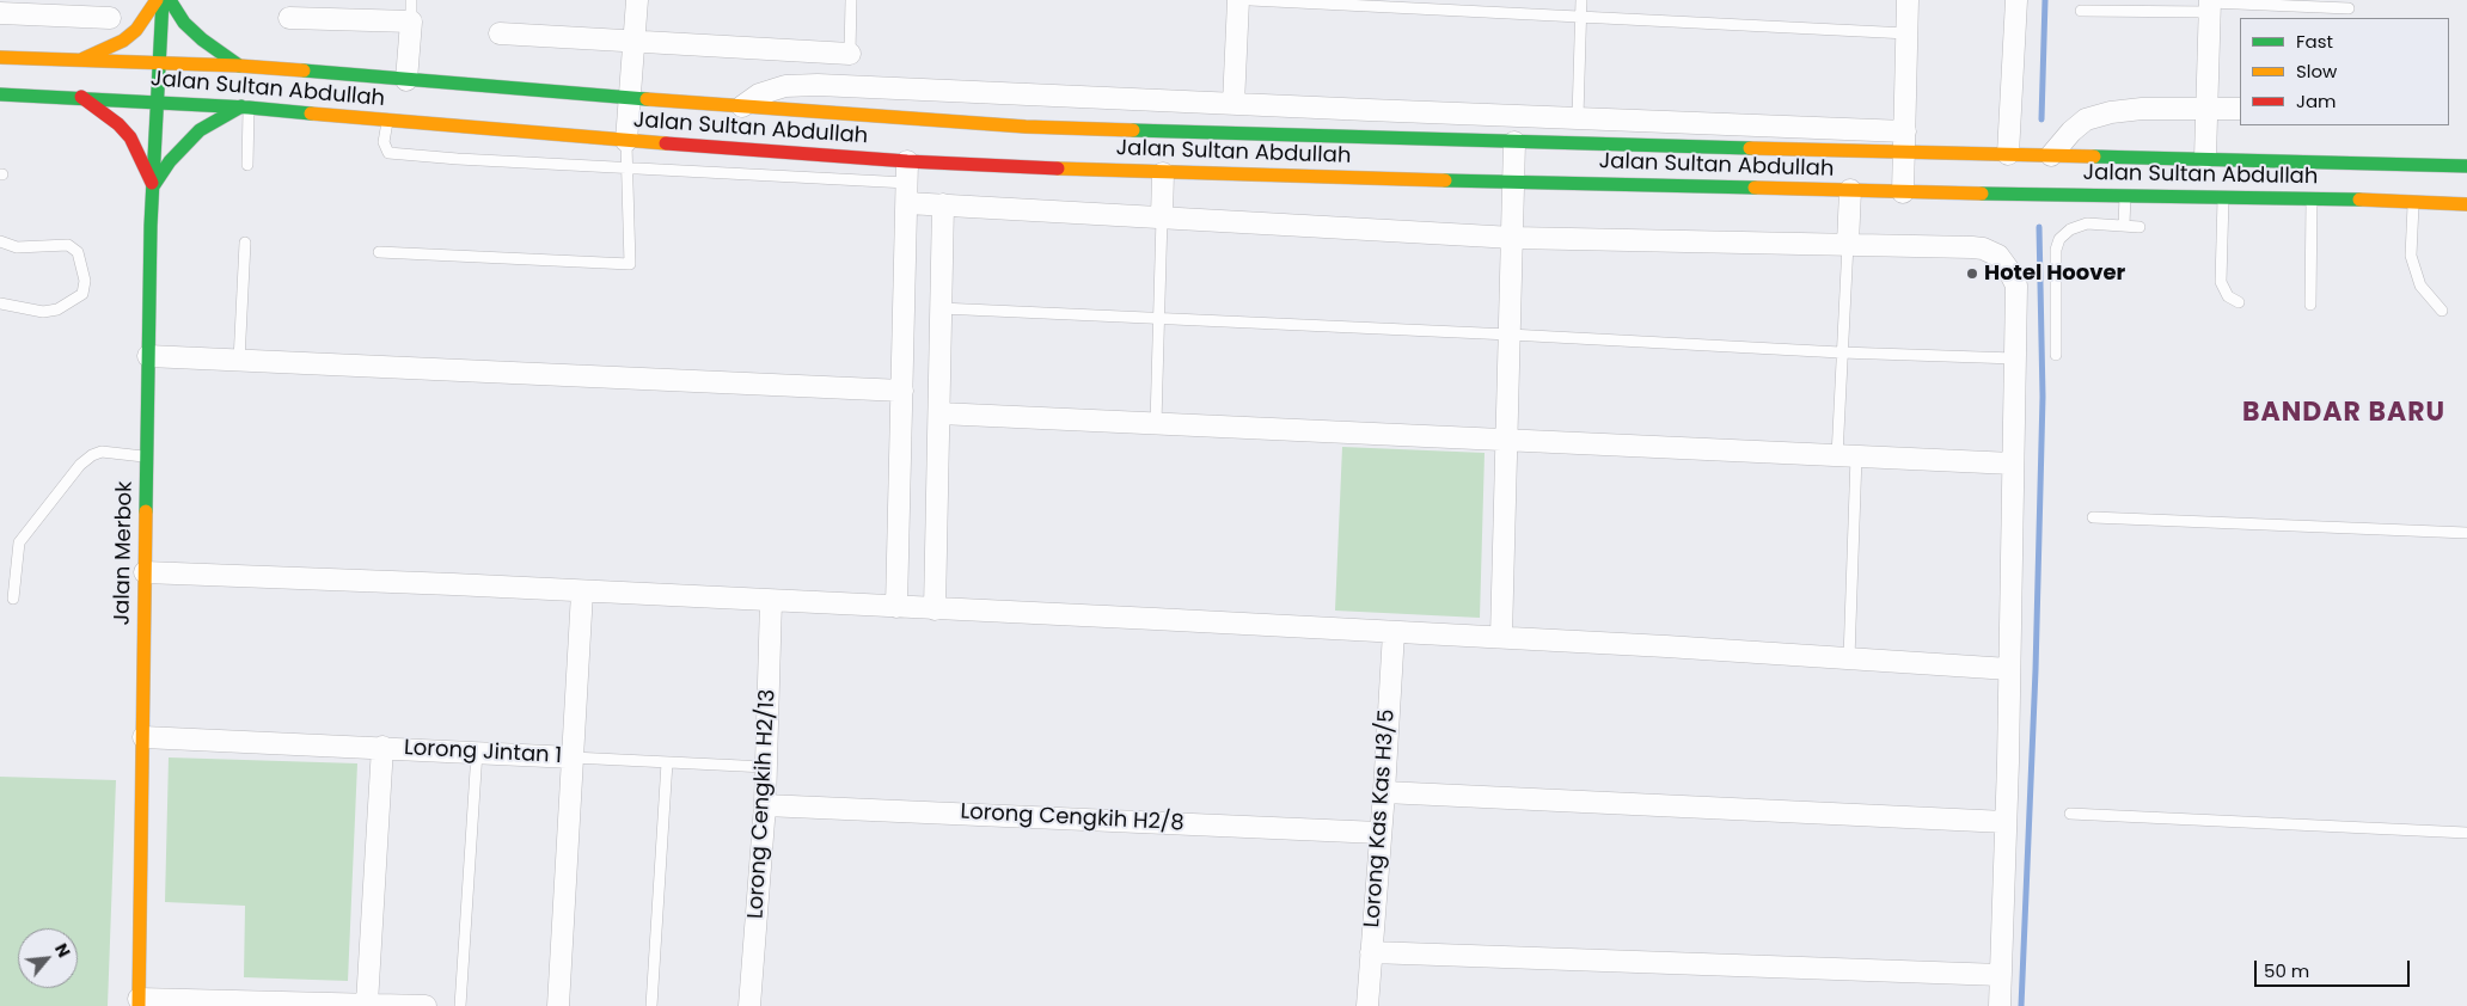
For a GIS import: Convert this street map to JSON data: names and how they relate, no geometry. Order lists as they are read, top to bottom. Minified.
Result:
{"streets":{"main road":["Jalan Sultan Abdullah","Jalan Merbok"],"street":["Lorong Jintan 1","Lorong Cengkih H2/13","Lorong Cengkih H2/8","Lorong Kas Kas H3/5"]},"crossings":[["Jalan Sultan Abdullah","Jalan Merbok"],["Jalan Merbok","Lorong Jintan 1"],["Lorong Cengkih H2/13","Lorong Cengkih H2/8"],["Lorong Cengkih H2/8","Lorong Kas Kas H3/5"]],"districts":["BANDAR BARU"],"places":["Hotel Hoover"],"legend":["Fast","Slow","Jam"],"scale_bar":"50 m","north":"top right"}
